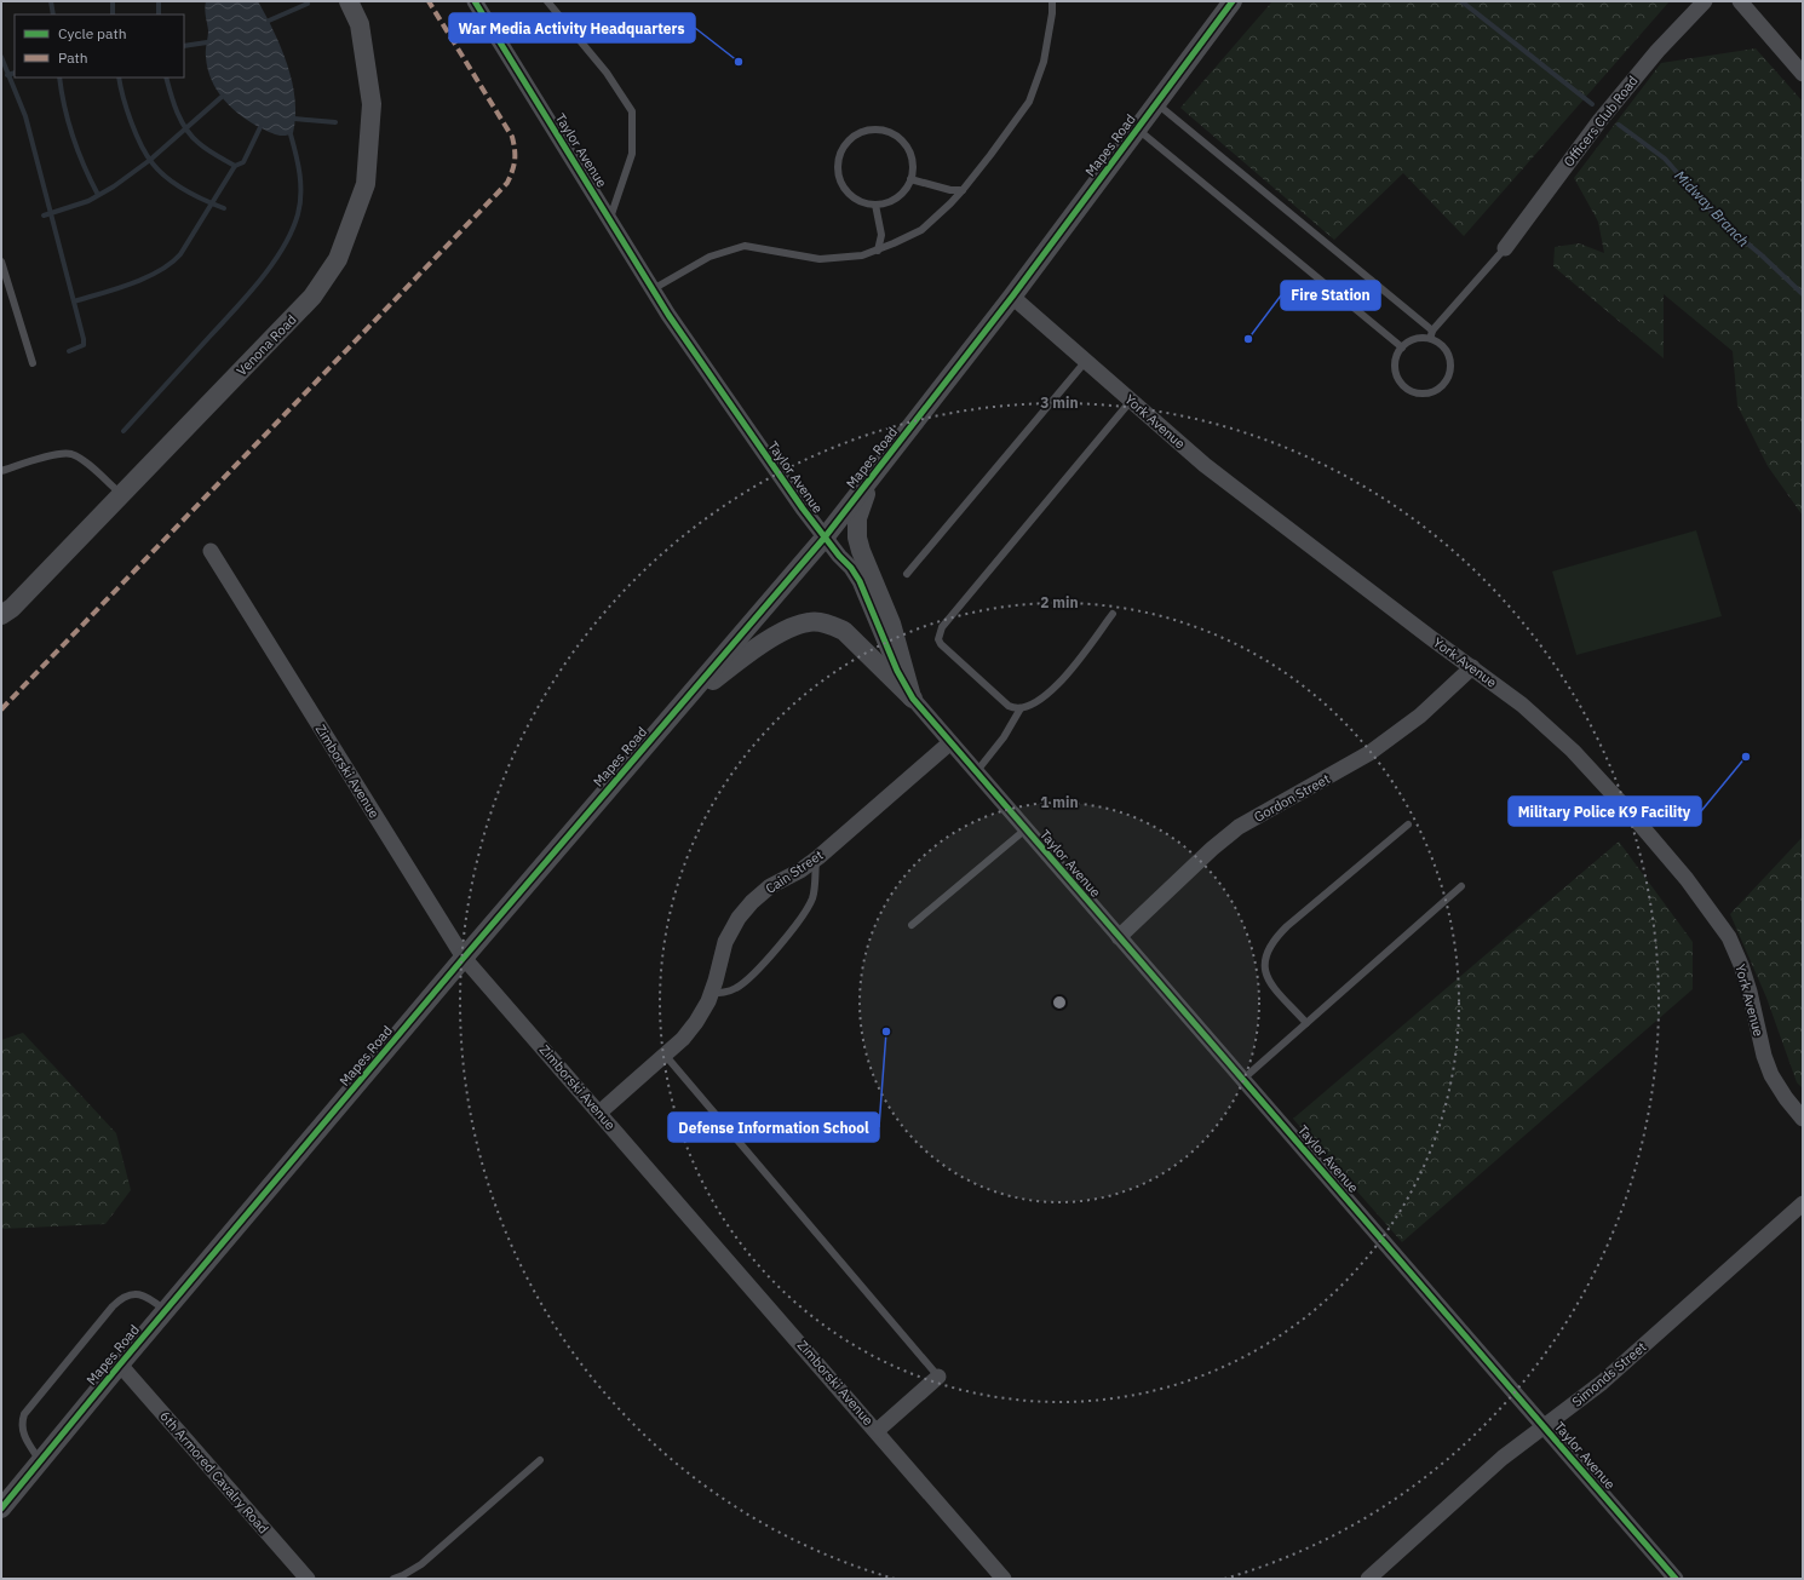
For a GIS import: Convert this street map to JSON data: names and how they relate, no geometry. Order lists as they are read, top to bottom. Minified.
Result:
{"streets":{"street":["Officers Club Road","Mapes Road","Taylor Avenue","Venona Road","York Avenue","Zimborski Avenue","Gordon Street","Cain Street","Simonds Street","6th Armored Cavalry Road"]},"crossings":[["Mapes Road","Taylor Avenue"],["Mapes Road","York Avenue"],["Mapes Road","Zimborski Avenue"],["Mapes Road","6th Armored Cavalry Road"],["Taylor Avenue","Gordon Street"],["Taylor Avenue","Cain Street"],["Taylor Avenue","Simonds Street"],["York Avenue","Gordon Street"],["Zimborski Avenue","Cain Street"]],"water":["Midway Branch"],"places":["War Media Activity Headquarters","Fire Station","Military Police K9 Facility","Defense Information School"],"legend":["Cycle path","Path"],"rings":["3 min","2 min","1 min"]}
